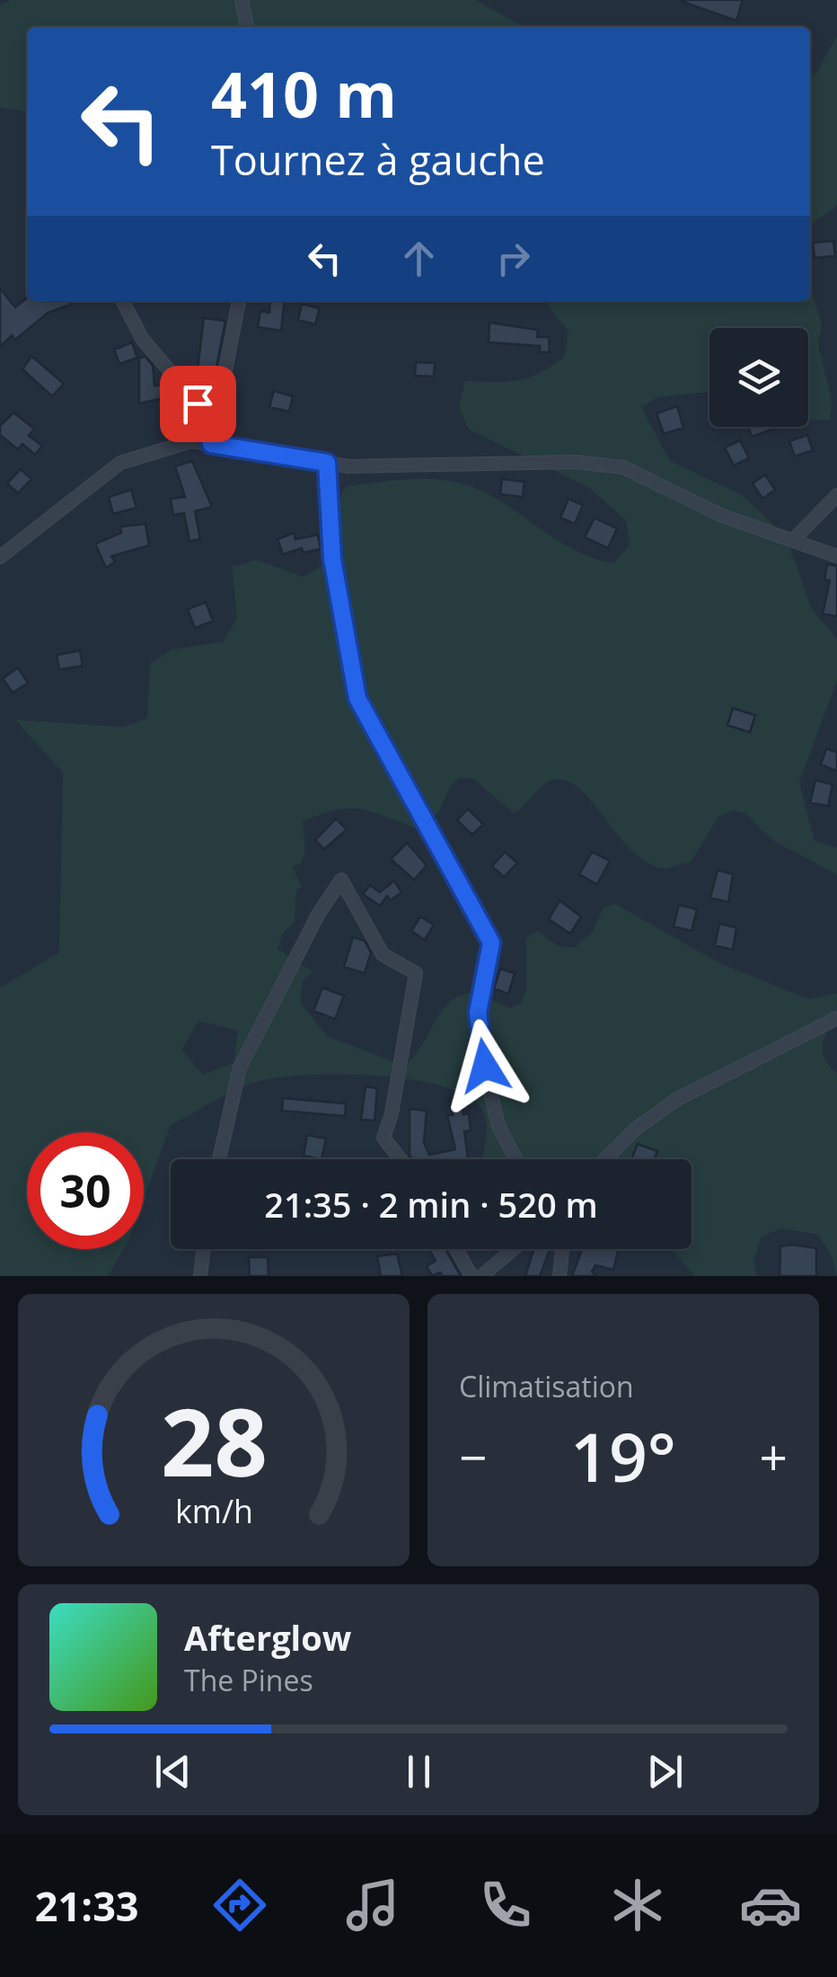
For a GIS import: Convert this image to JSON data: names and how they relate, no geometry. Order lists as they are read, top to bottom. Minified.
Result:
{"page":{"turn":["410 m","Tournez à gauche"],"limit":"30","trip":"21:35 · 2 min · 520 m","tile":"Climatisation","heat":["−","19°","+"],"song":["Afterglow","The Pines"],"tabs":"21:33","gauge":["28","km/h"]}}
